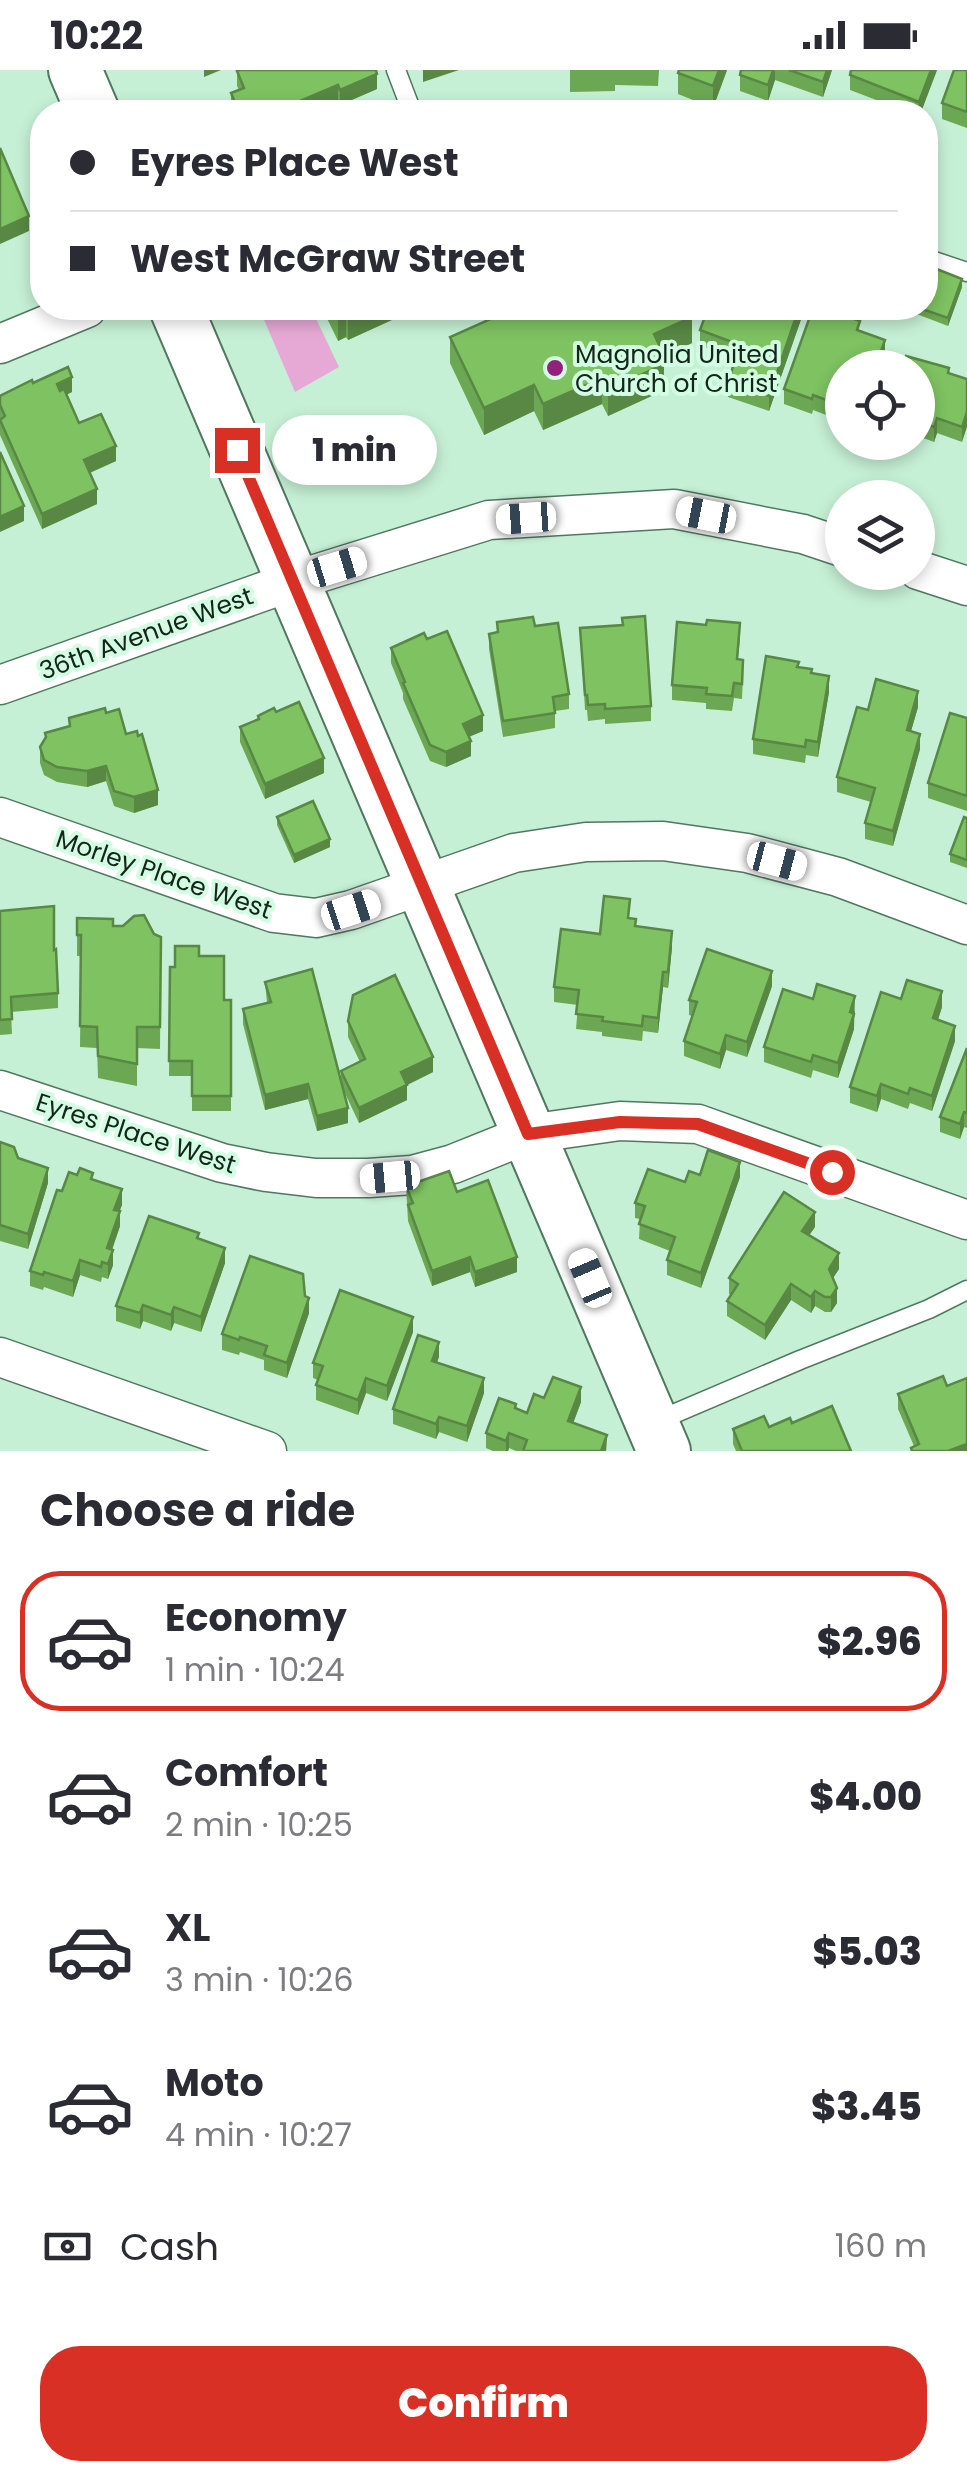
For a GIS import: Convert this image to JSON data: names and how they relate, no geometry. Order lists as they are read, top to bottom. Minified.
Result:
{"streets":{"street":["36th Avenue West","Morley Place West","Eyres Place West"]},"places":["Magnolia United Church of Christ"],"page":{"status":"10:22","banner":["Eyres Place West","West McGraw Street"],"bubble":"1 min","heading":"Choose a ride","list":[{"name":"Economy","note":"1 min · 10:24","value":"$2.96"},{"name":"Comfort","note":"2 min · 10:25","value":"$4.00"},{"name":"XL","note":"3 min · 10:26","value":"$5.03"},{"name":"Moto","note":"4 min · 10:27","value":"$3.45"}],"pay":["Cash","160 m"],"buttons":"Confirm"}}
